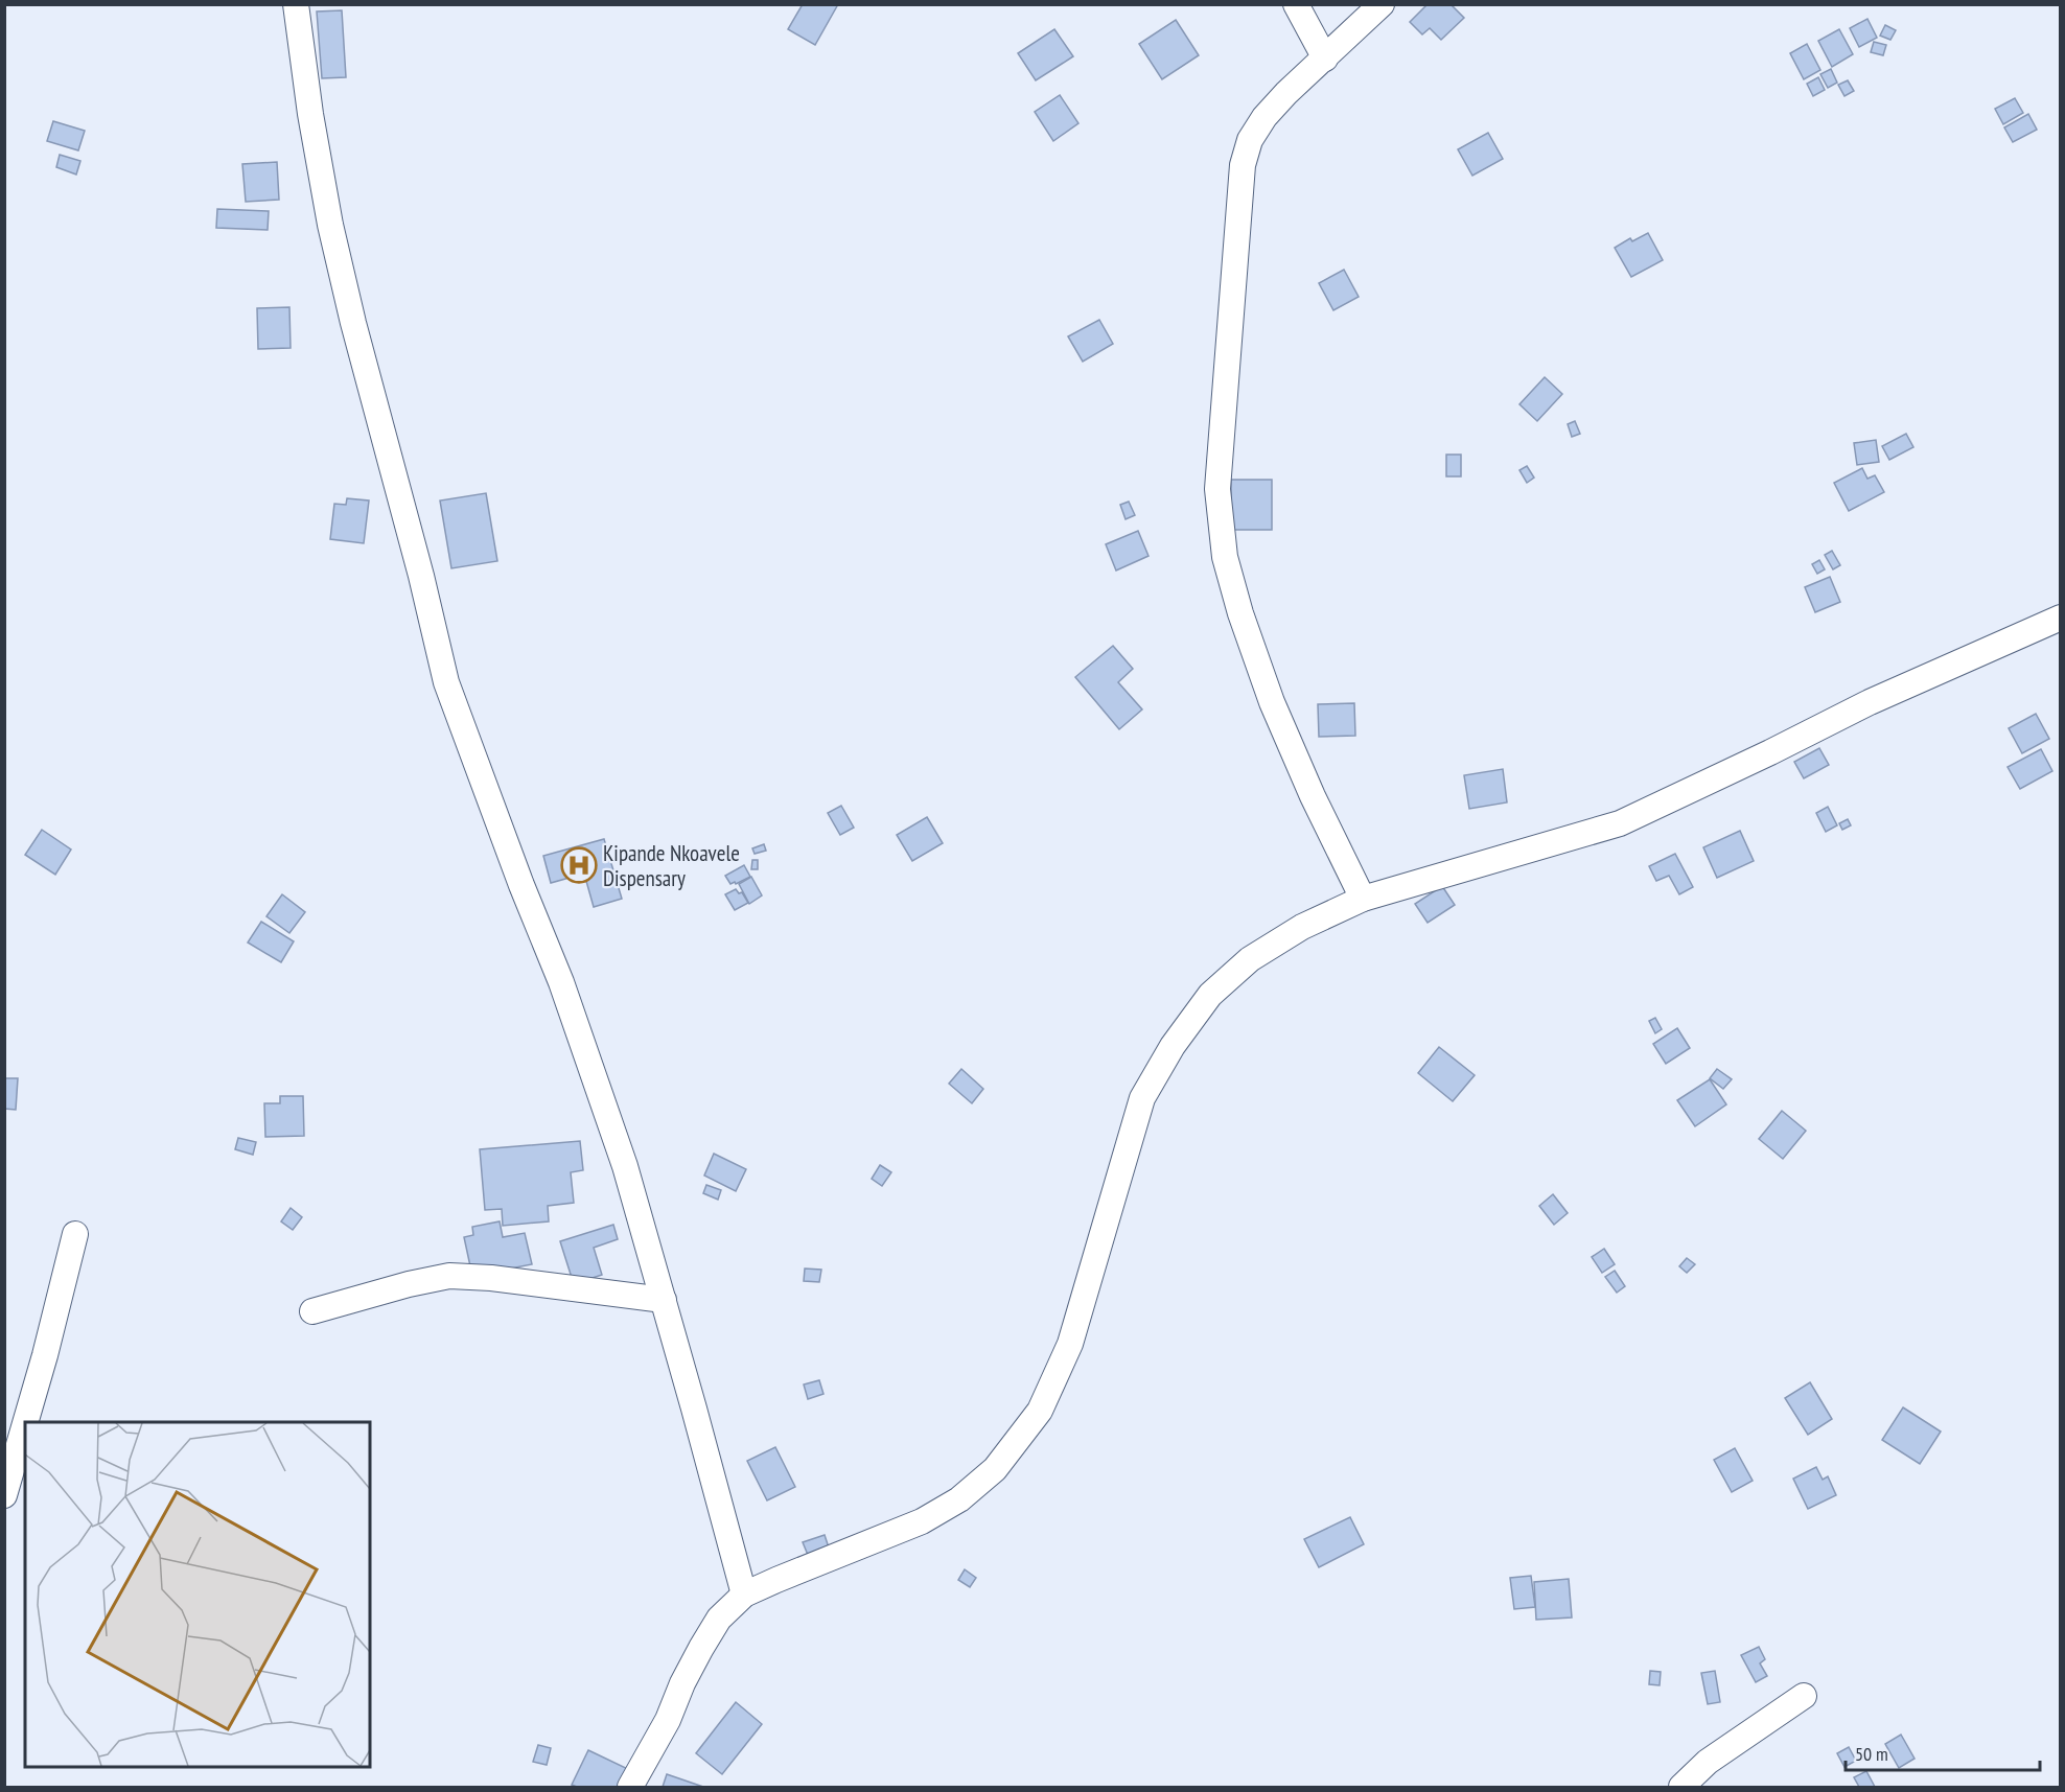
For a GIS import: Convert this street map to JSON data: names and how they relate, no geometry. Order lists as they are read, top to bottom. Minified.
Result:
{"places":{"hospital":["Kipande Nkoavele Dispensary"]},"scale_bar":"50 m"}
